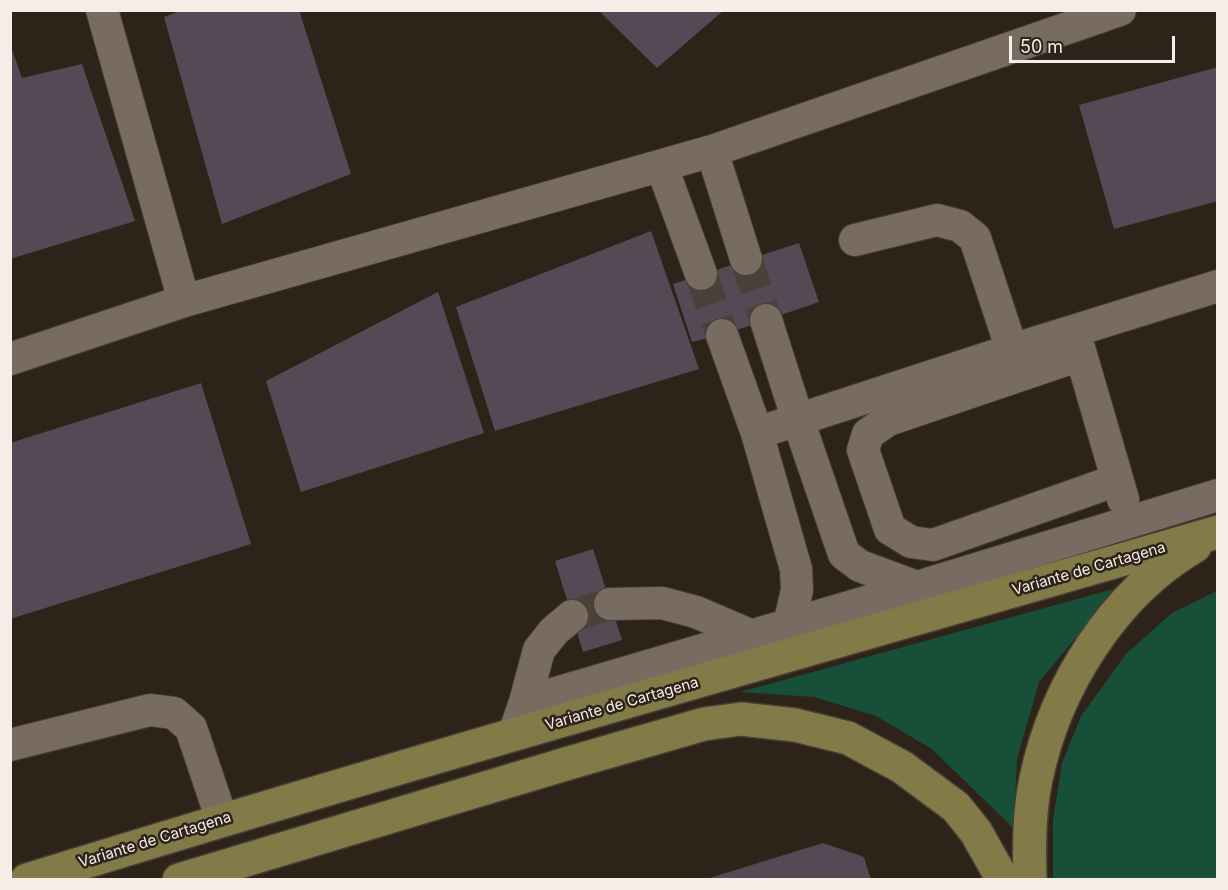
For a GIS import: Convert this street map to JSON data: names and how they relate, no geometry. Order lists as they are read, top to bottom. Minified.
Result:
{"streets":{"main road":["Variante de Cartagena"]},"scale_bar":"50 m"}
